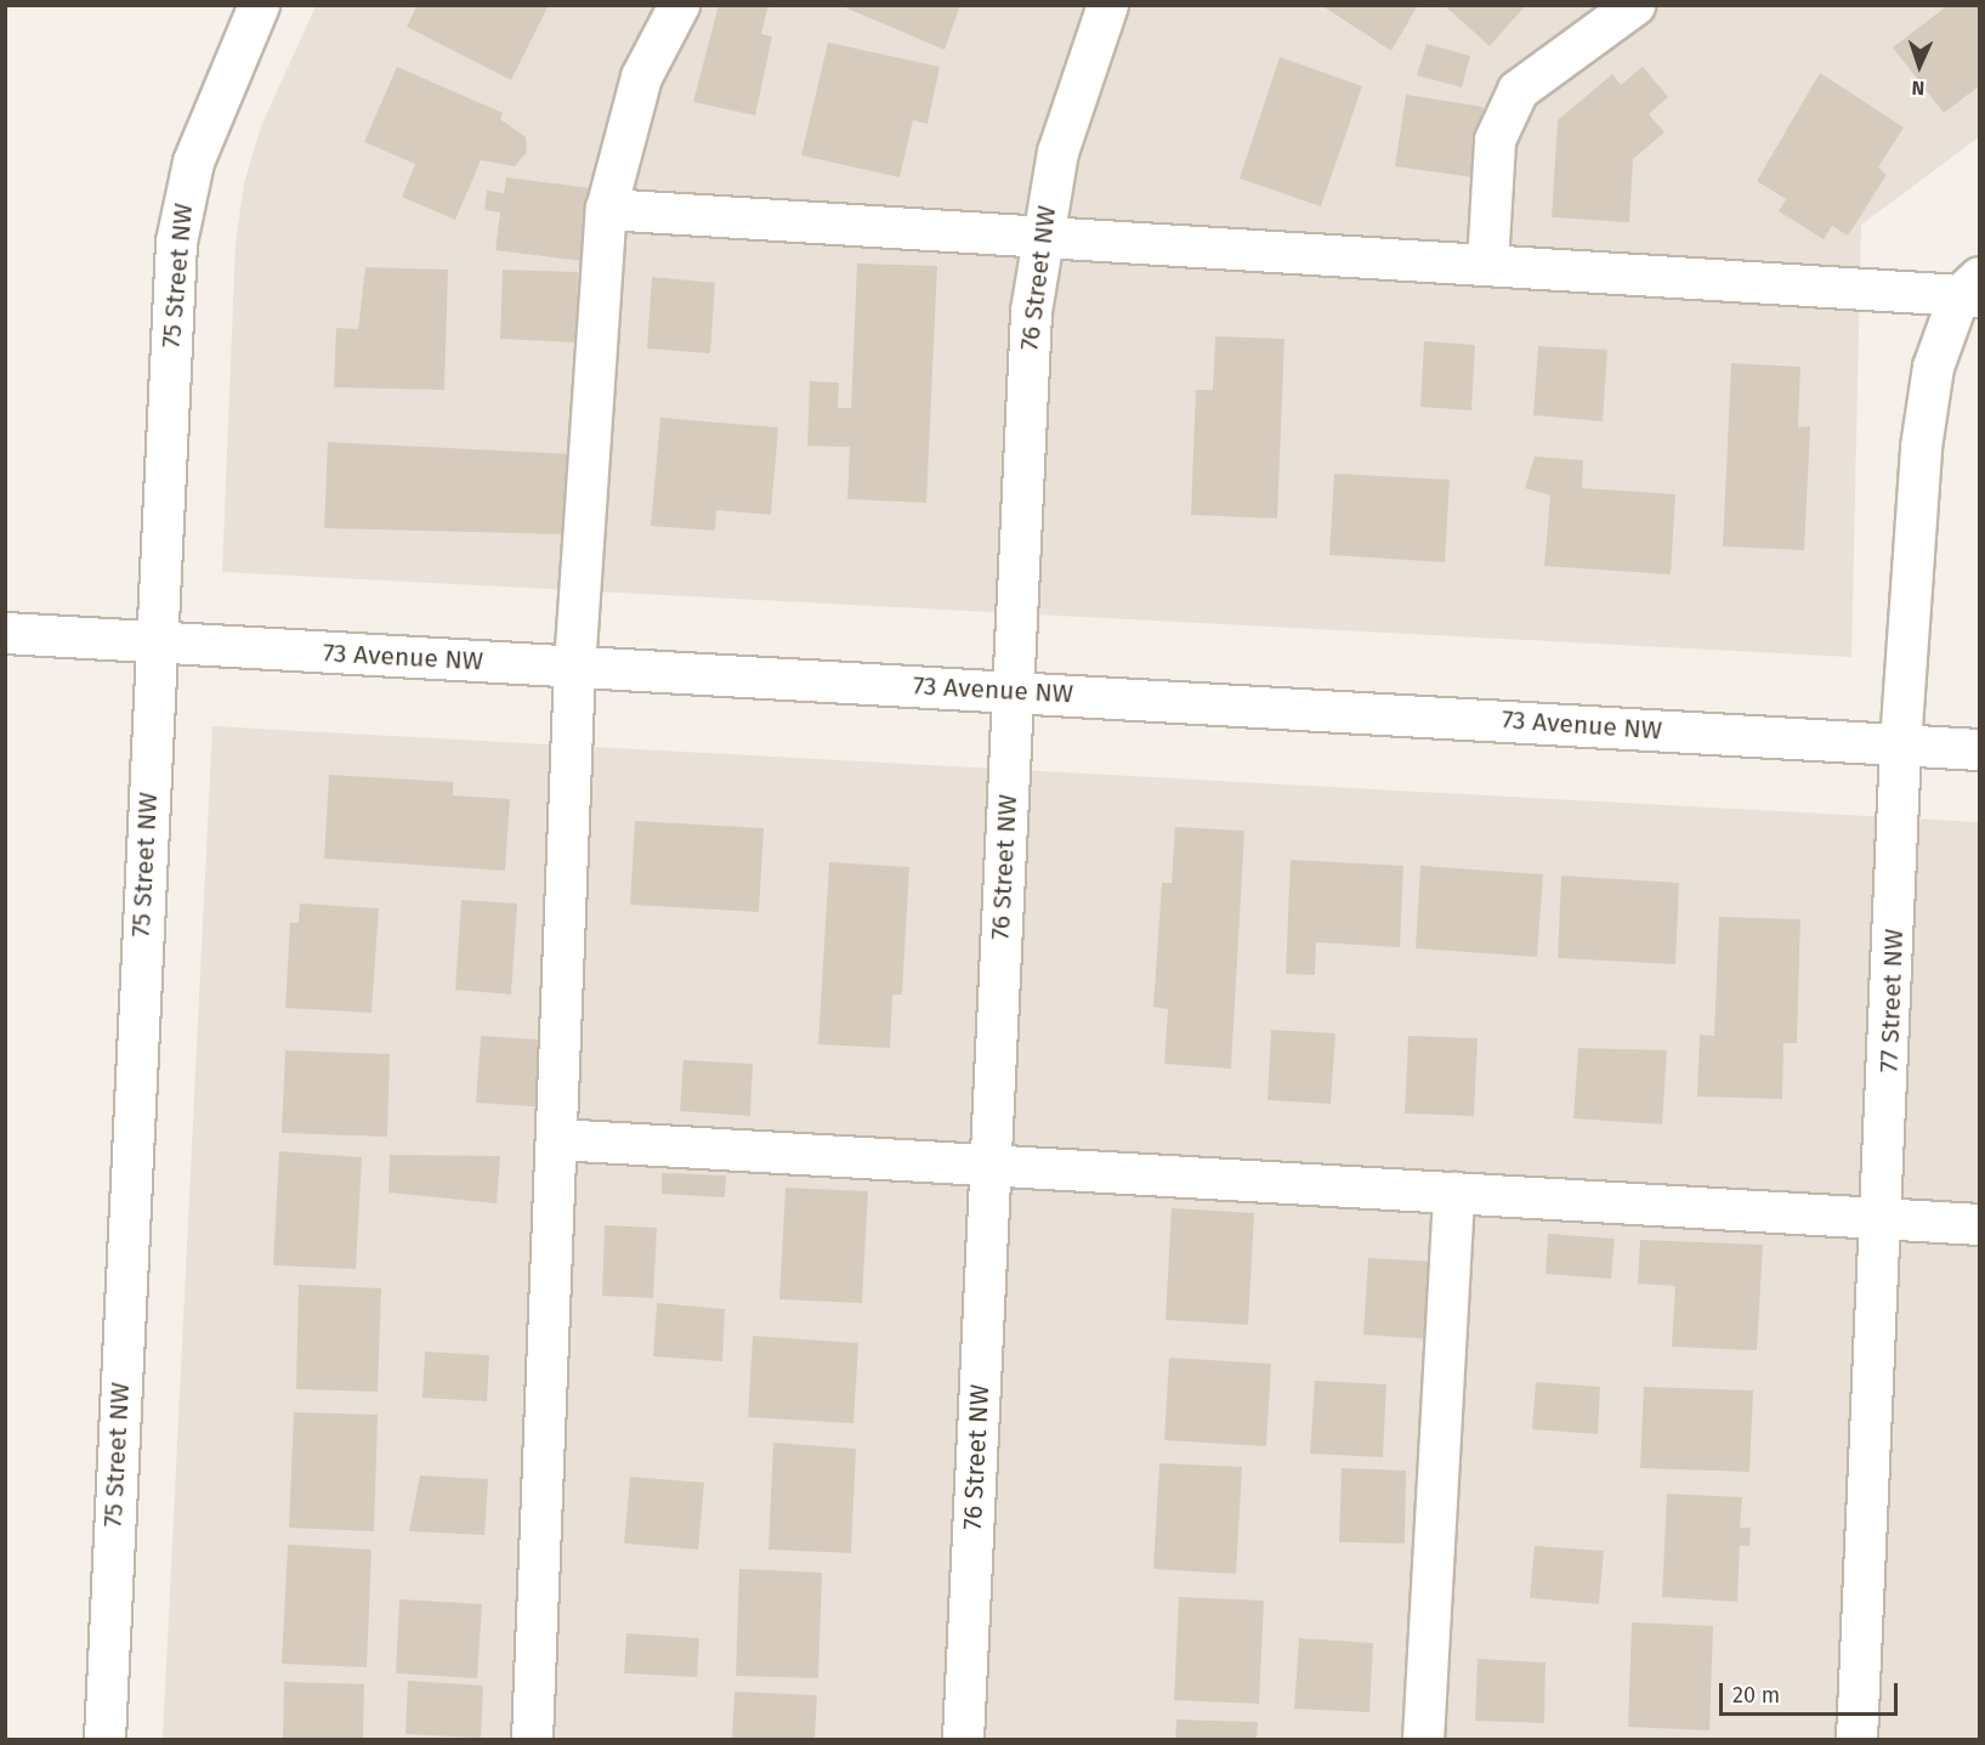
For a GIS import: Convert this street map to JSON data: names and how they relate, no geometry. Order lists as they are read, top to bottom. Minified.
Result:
{"streets":{"street":["75 Street NW","76 Street NW","73 Avenue NW","77 Street NW"]},"crossings":[["75 Street NW","73 Avenue NW"],["76 Street NW","73 Avenue NW"],["73 Avenue NW","77 Street NW"]],"scale_bar":"20 m","north":"bottom"}
